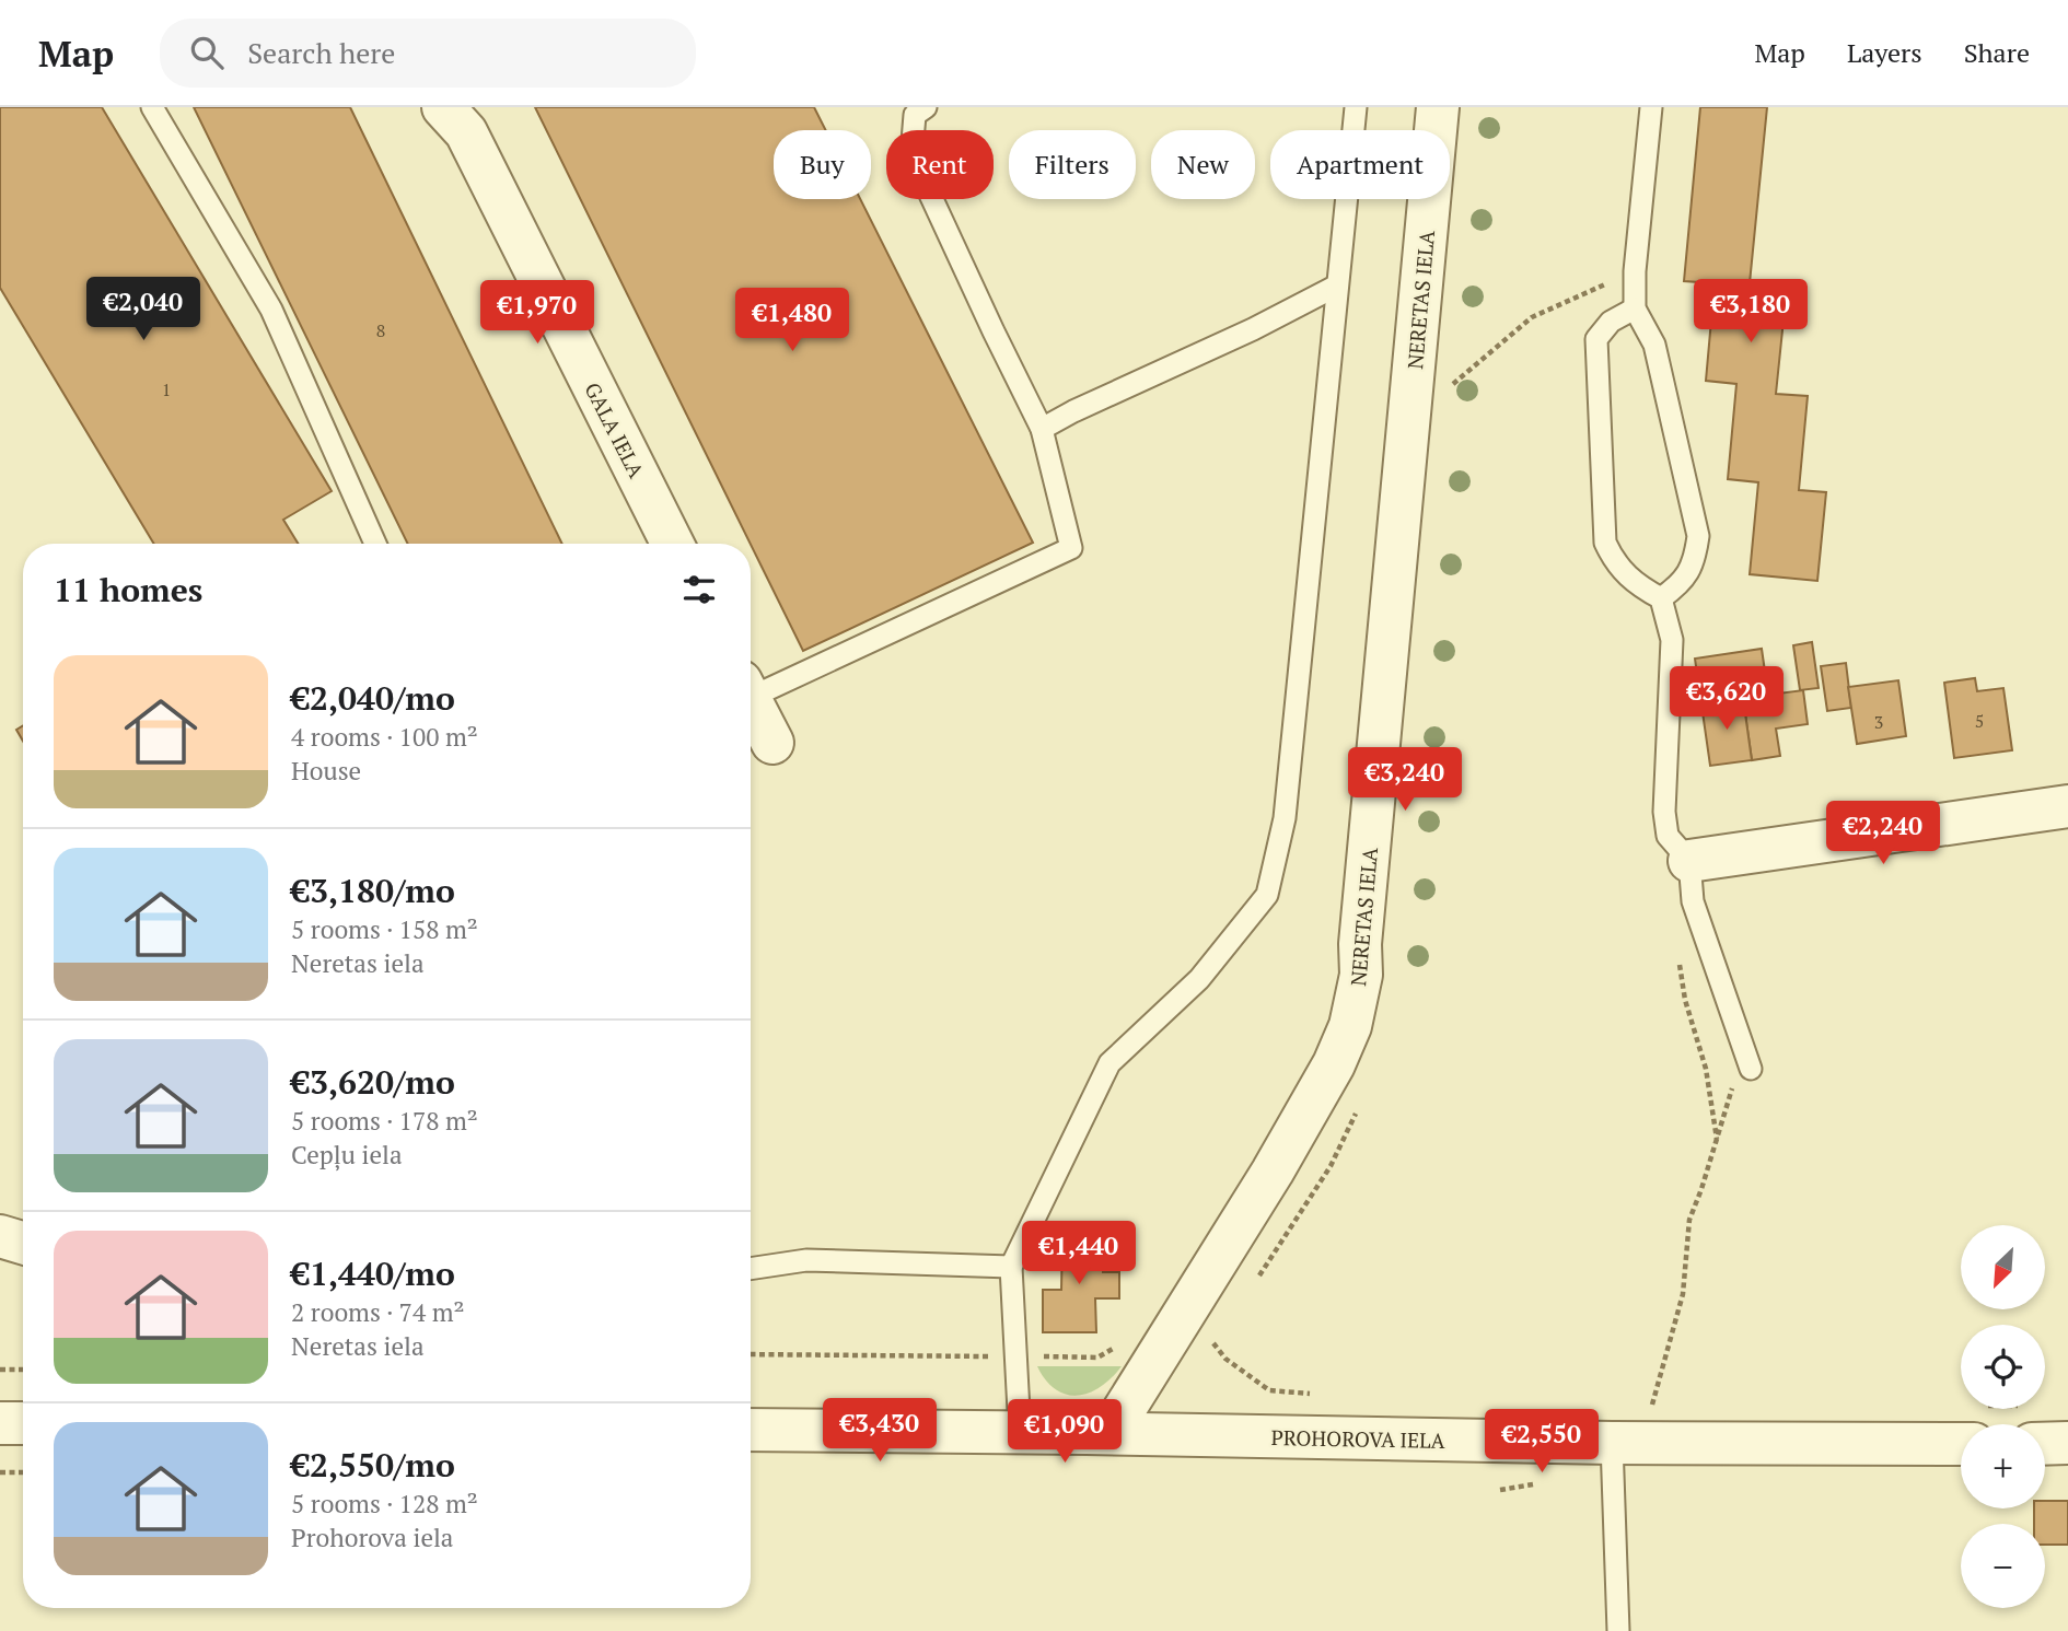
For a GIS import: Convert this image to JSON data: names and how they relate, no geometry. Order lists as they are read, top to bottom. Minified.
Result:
{"streets":{"street":["NERETAS IELA","GALA IELA","PROHOROVA IELA"]},"crossings":[["NERETAS IELA","PROHOROVA IELA"]],"house_numbers":["8","1","5","3"],"north":"bottom left","page":{"header":"Map","search":"Search here","nav":["Map","Layers","Share"],"chip":["Buy","Rent","Filters","New","Apartment"],"price":["€2,040","€3,180","€1,970","€1,480","€3,620","€3,240","€2,240","€1,440","€3,430","€1,090","€2,550"],"heading":"11 homes","list":[{"name":"€2,040/mo","note":"4 rooms · 100 m² · House"},{"name":"€3,180/mo","note":"5 rooms · 158 m² · Neretas iela"},{"name":"€3,620/mo","note":"5 rooms · 178 m² · Cepļu iela"},{"name":"€1,440/mo","note":"2 rooms · 74 m² · Neretas iela"},{"name":"€2,550/mo","note":"5 rooms · 128 m² · Prohorova iela"}],"map_buttons":["+","−"]}}
